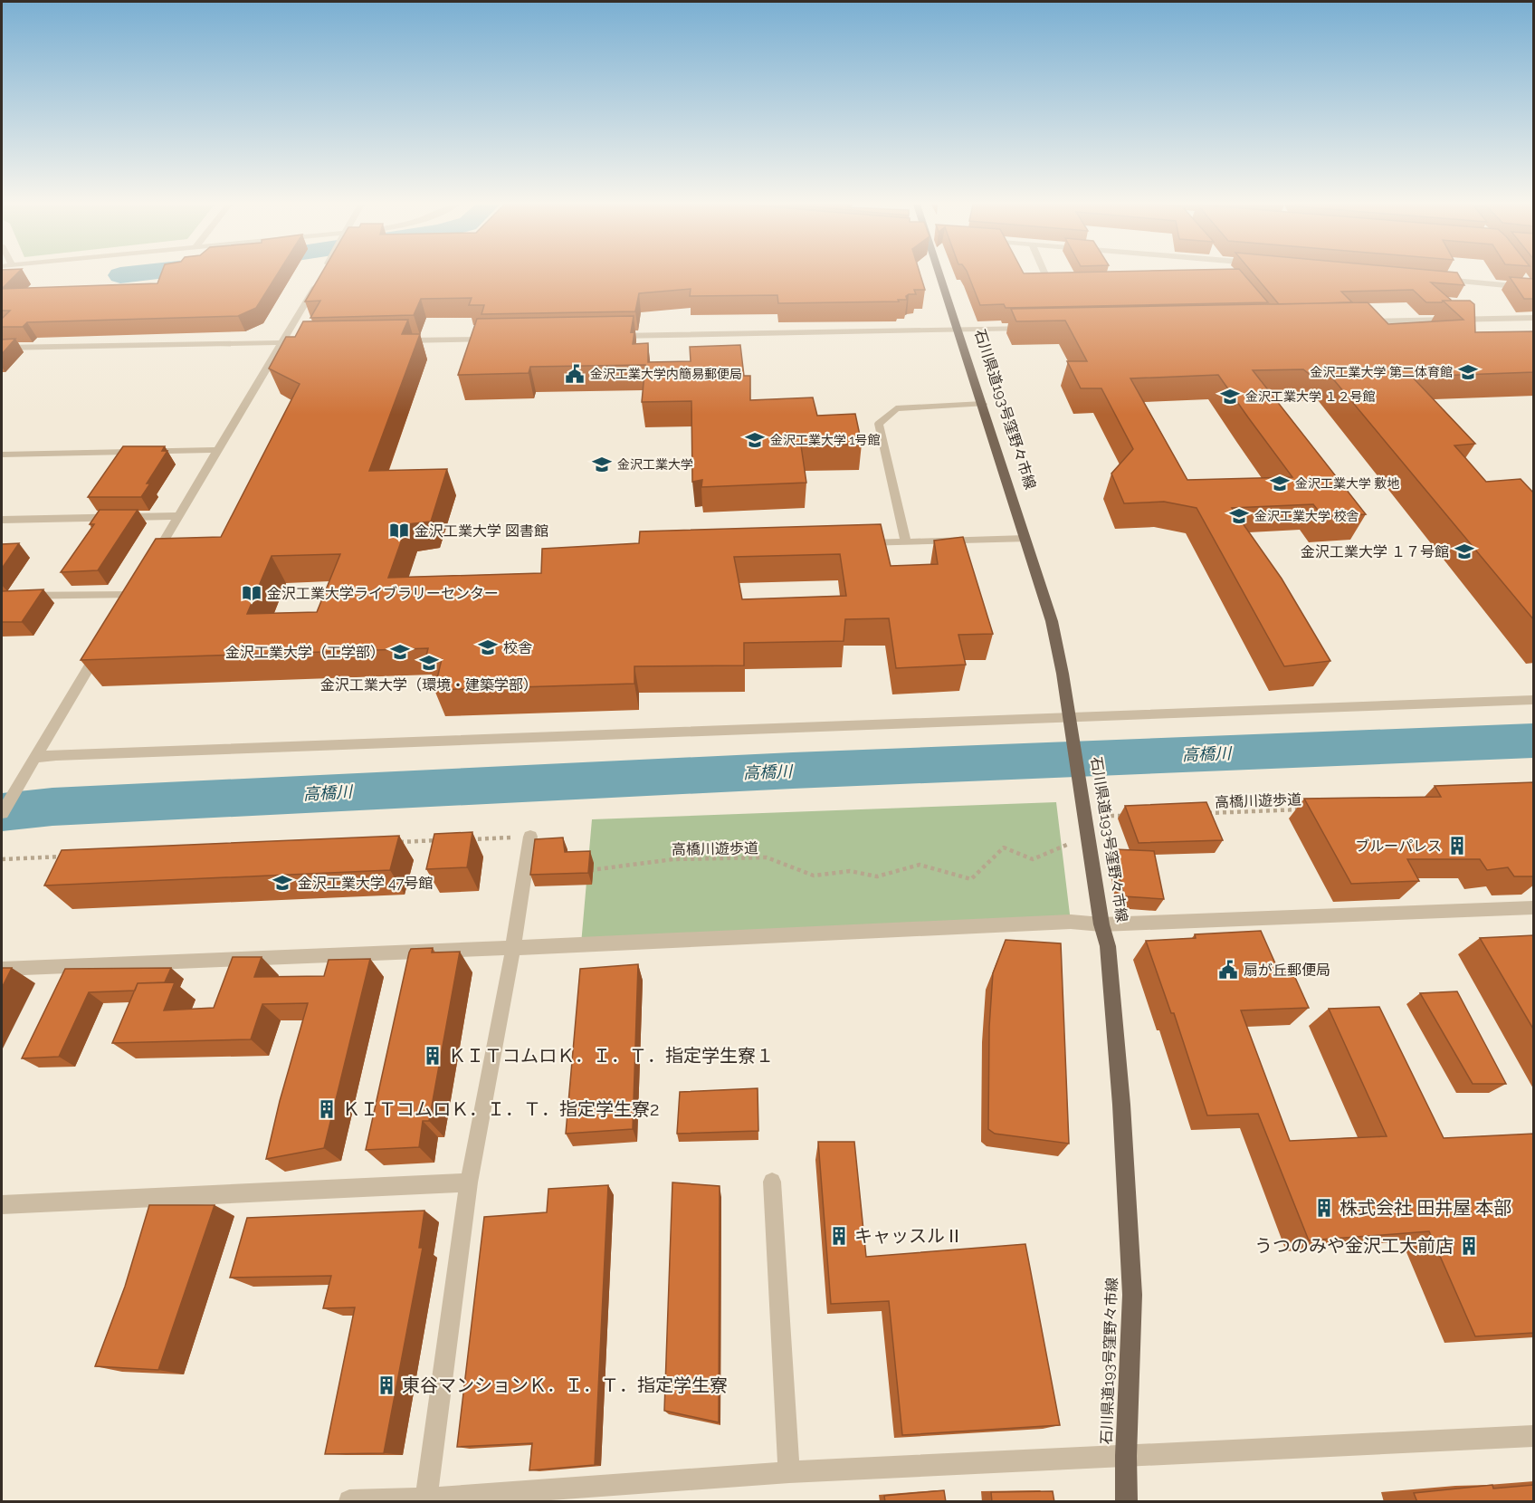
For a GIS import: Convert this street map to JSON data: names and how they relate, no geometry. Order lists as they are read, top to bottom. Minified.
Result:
{"streets":{"main road":["石川県道193号窪野々市線"],"path":["高橋川遊歩道"]},"crossings":[["石川県道193号窪野々市線","高橋川遊歩道"]],"water":["高橋川"],"places":{"school or university":["金沢工業大学 第二体育館","金沢工業大学 １２号館","金沢工業大学 1号館","金沢工業大学","金沢工業大学 敷地","金沢工業大学 校舎","金沢工業大学 １７号館","校舎","金沢工業大学（工学部）","金沢工業大学（環境・建築学部）","金沢工業大学 47号館"],"public building":["金沢工業大学内簡易郵便局","扇が丘郵便局"],"library":["金沢工業大学 図書館","金沢工業大学ライブラリーセンター"],"building":["ブルーパレス","ＫＩＴコムロＫ．Ｉ．Ｔ．指定学生寮１","ＫＩＴコムロＫ．Ｉ．Ｔ．指定学生寮2","株式会社 田井屋 本部","キャッスルⅡ","うつのみや金沢工大前店","東谷マンションＫ．Ｉ．Ｔ．指定学生寮"]}}
